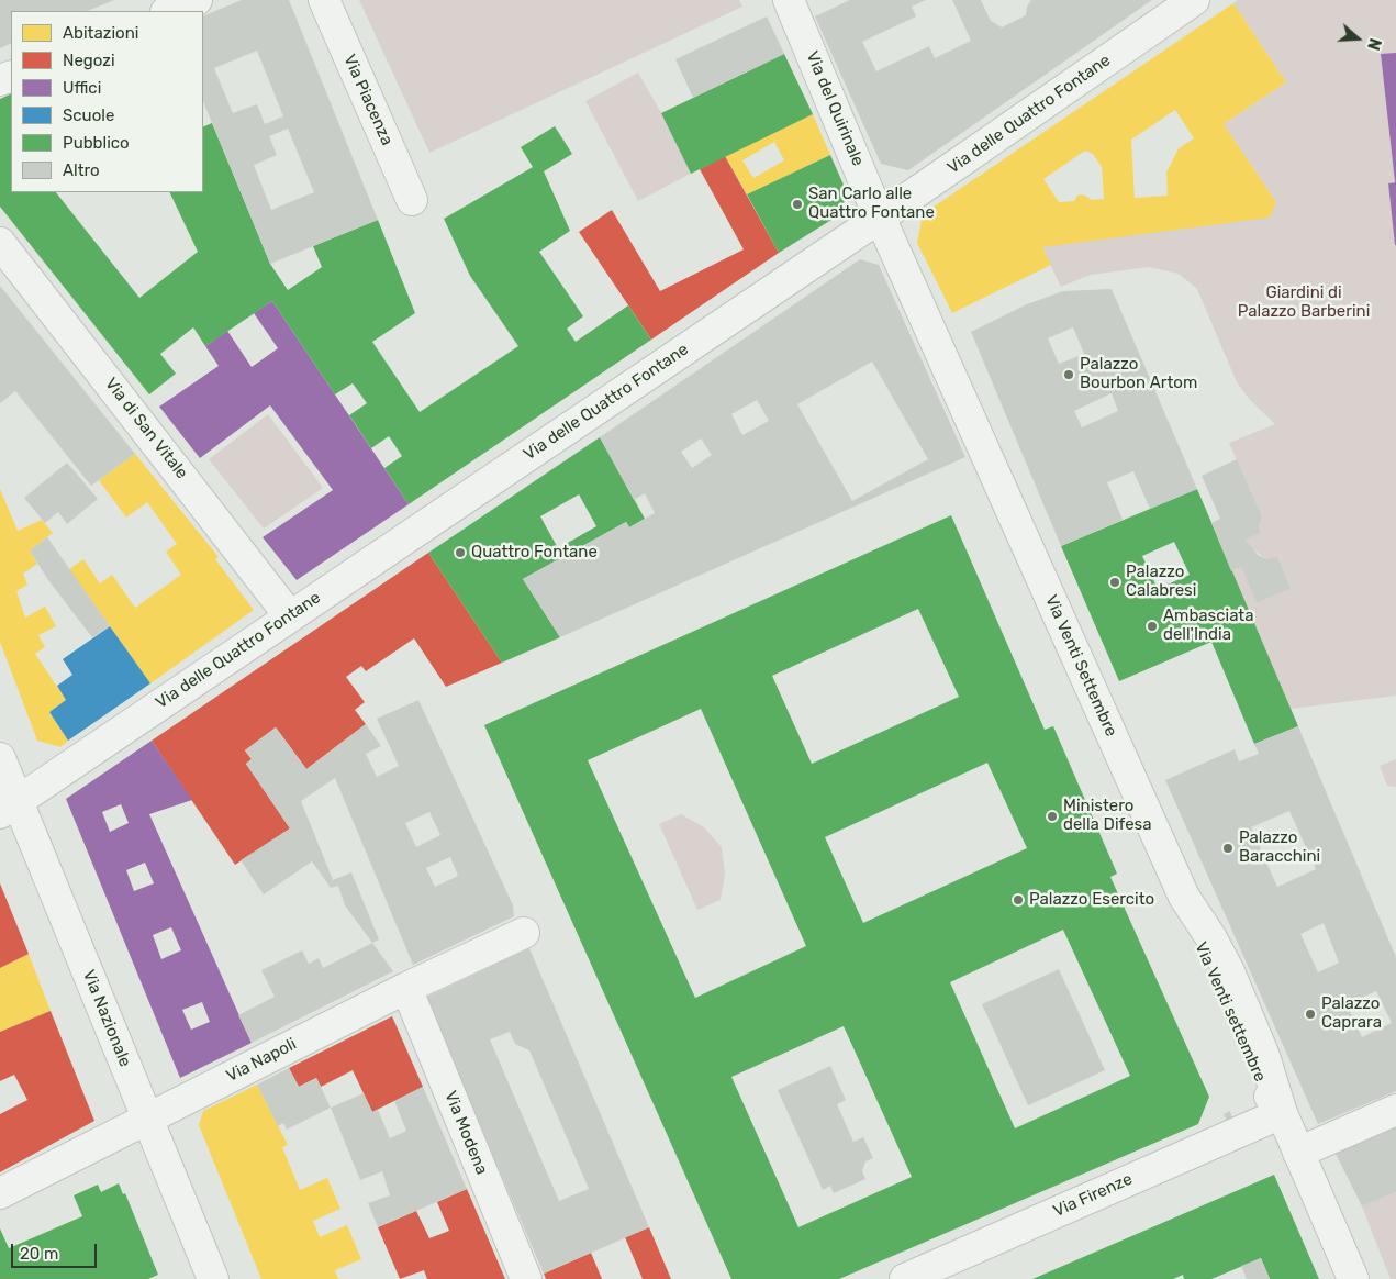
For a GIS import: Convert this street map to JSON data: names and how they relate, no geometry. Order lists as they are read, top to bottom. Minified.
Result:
{"streets":{"street":["Via Piacenza","Via del Quirinale","Via delle Quattro Fontane","Via di San Vitale","Via Venti Settembre","Via Nazionale","Via Napoli","Via Modena","Via Firenze"]},"crossings":[["Via del Quirinale","Via delle Quattro Fontane"],["Via del Quirinale","Via Venti Settembre"],["Via delle Quattro Fontane","Via di San Vitale"],["Via delle Quattro Fontane","Via Venti Settembre"],["Via delle Quattro Fontane","Via Nazionale"],["Via Venti Settembre","Via Firenze"],["Via Nazionale","Via Napoli"],["Via Napoli","Via Modena"]],"parks":["Giardini di Palazzo Barberini"],"places":["San Carlo alle Quattro Fontane","Palazzo Bourbon Artom","Quattro Fontane","Palazzo Calabresi","Ambasciata dell'India","Ministero della Difesa","Palazzo Baracchini","Palazzo Esercito","Palazzo Caprara"],"legend":["Abitazioni","Negozi","Uffici","Scuole","Pubblico","Altro"],"scale_bar":"20 m","north":"right"}
